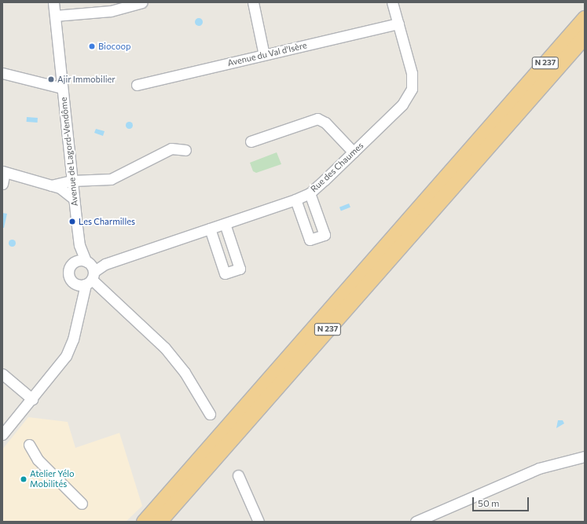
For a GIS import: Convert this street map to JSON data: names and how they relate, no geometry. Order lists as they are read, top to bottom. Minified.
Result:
{"streets":{"highway":["N 237"],"street":["Avenue du Val d'Isère","Avenue de Lagord-Vendôme","Rue des Chaumes"]},"crossings":[["Avenue du Val d'Isère","Rue des Chaumes"],["Avenue de Lagord-Vendôme","Rue des Chaumes"]],"places":["Biocoop","Ajir Immobilier","Les Charmilles","Atelier Yélo Mobilités"],"scale_bar":"50 m"}
